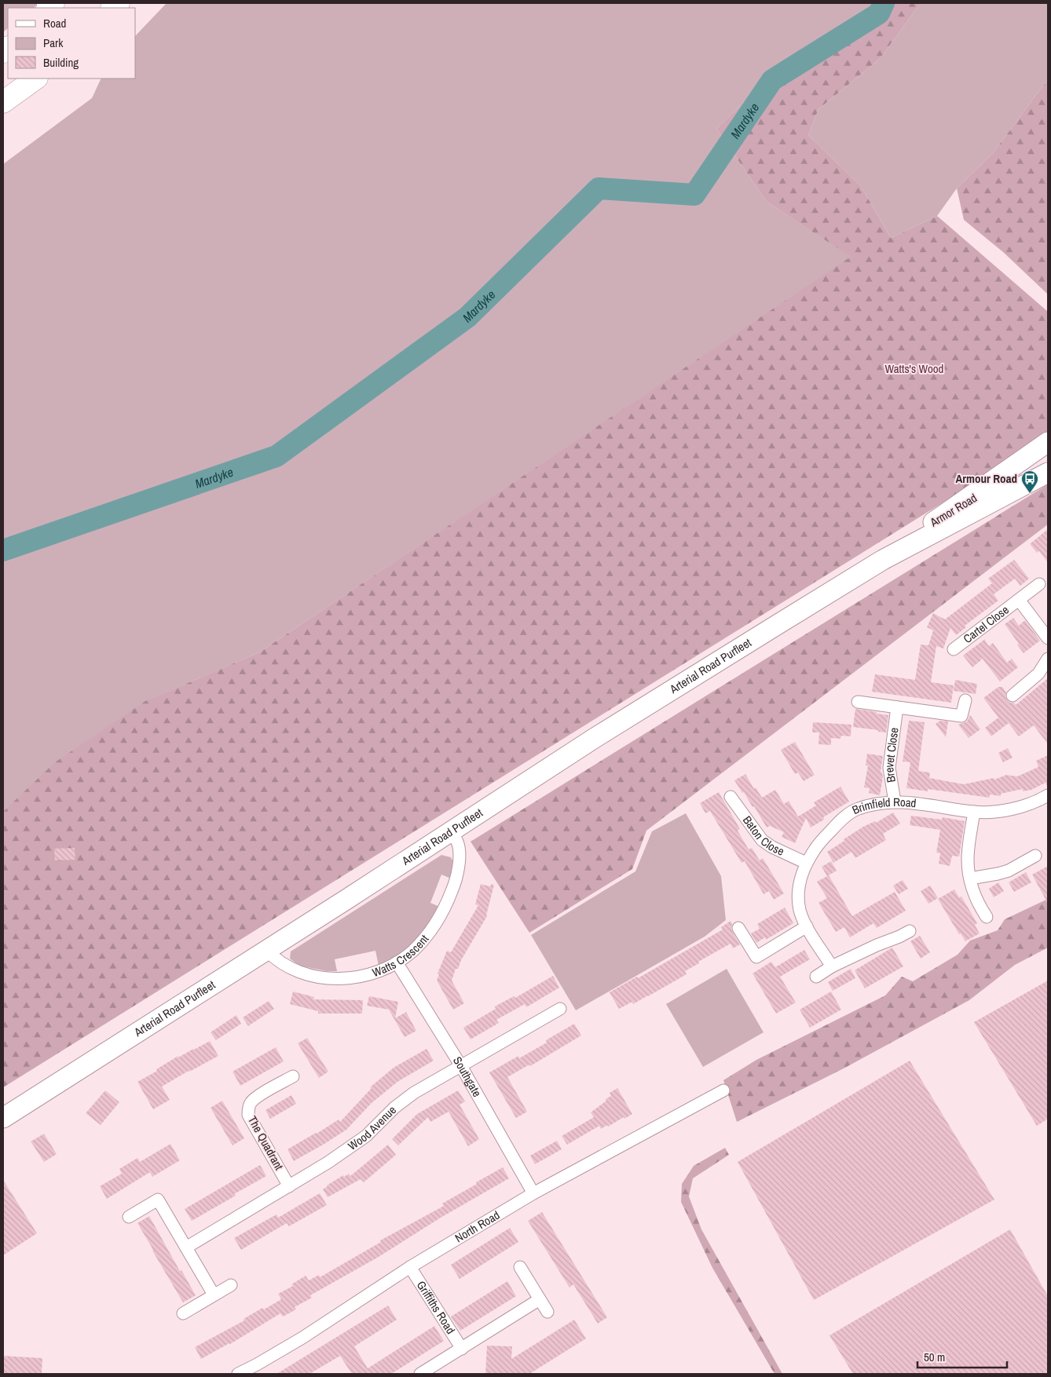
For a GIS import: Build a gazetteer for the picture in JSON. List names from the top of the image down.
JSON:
{
  "streets": {
    "main road": ["Arterial Road Purfleet"],
    "street": [
      "Armor Road",
      "Cartel Close",
      "Brevet Close",
      "Brimfield Road",
      "Baton Close",
      "Watts Crescent",
      "Southgate",
      "Wood Avenue",
      "The Quadrant",
      "North Road",
      "Griffiths Road"
    ]
  },
  "crossings": [
    ["Armor Road", "Arterial Road Purfleet"],
    ["Arterial Road Purfleet", "Watts Crescent"],
    ["Brevet Close", "Brimfield Road"],
    ["Brimfield Road", "Baton Close"],
    ["Watts Crescent", "Southgate"],
    ["Southgate", "Wood Avenue"],
    ["Southgate", "North Road"],
    ["Wood Avenue", "The Quadrant"],
    ["North Road", "Griffiths Road"]
  ],
  "water": ["Mardyke"],
  "parks": ["Watts's Wood"],
  "places": {
    "bus stop": ["Armour Road"]
  },
  "legend": ["Road", "Park", "Building"],
  "scale_bar": "50 m"
}
